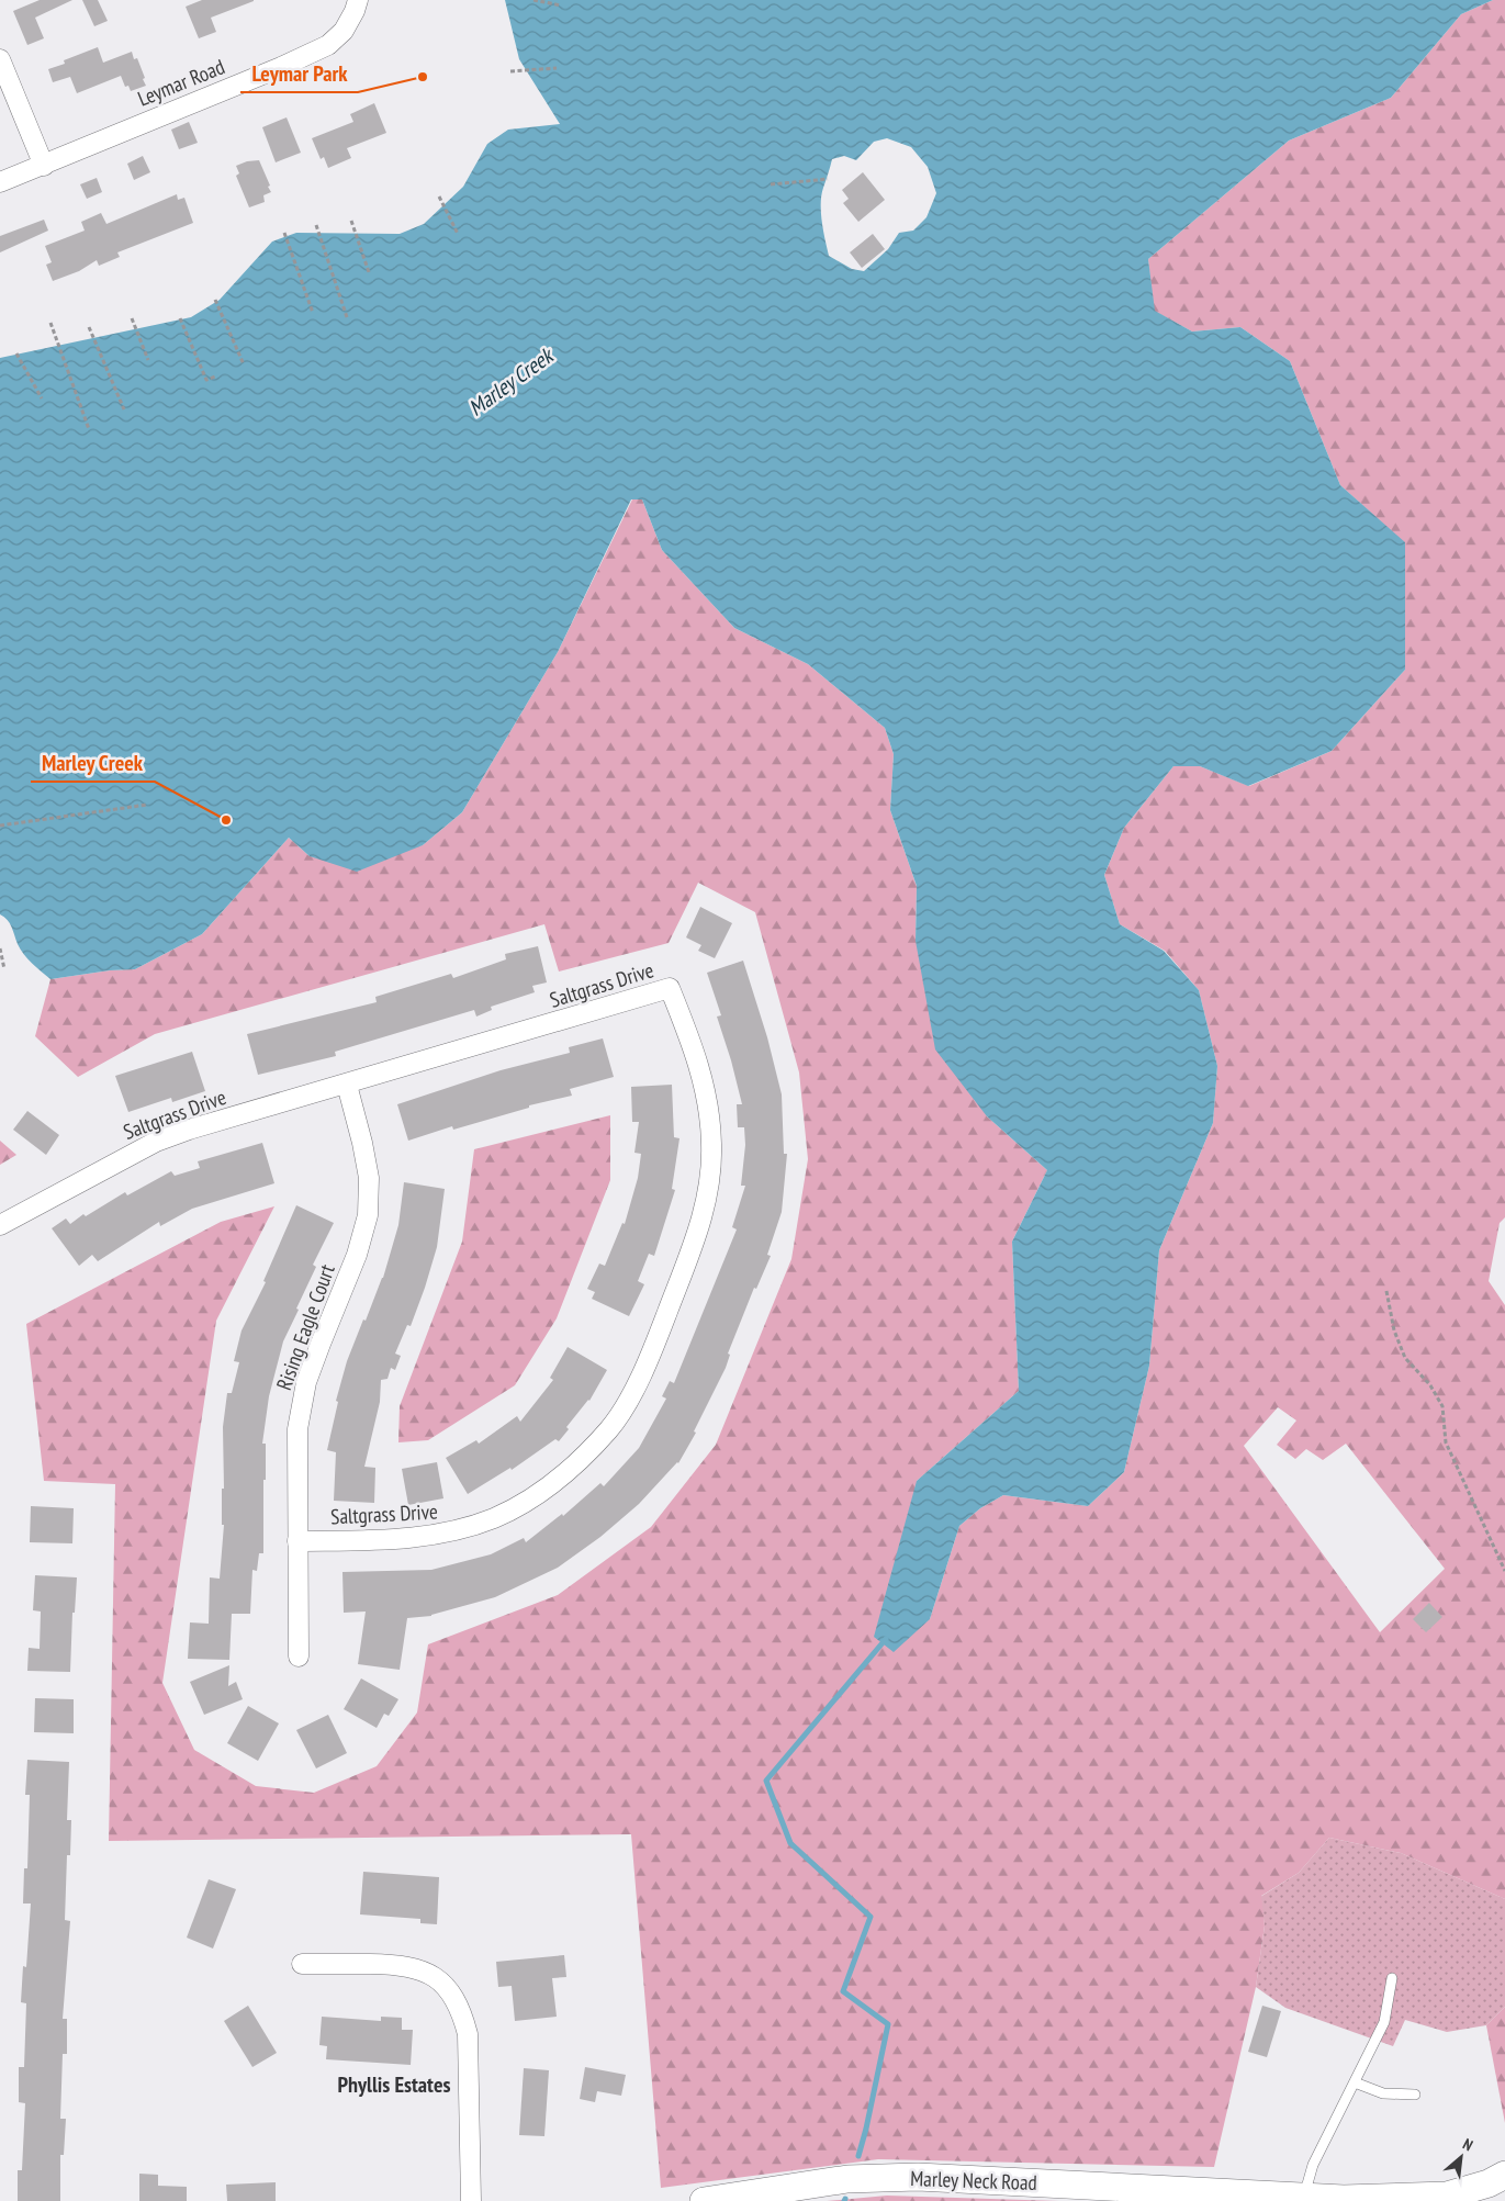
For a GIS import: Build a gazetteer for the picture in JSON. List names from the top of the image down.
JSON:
{
  "streets": {
    "street": [
      "Leymar Road",
      "Saltgrass Drive",
      "Rising Eagle Court",
      "Marley Neck Road"
    ]
  },
  "crossings": [
    ["Saltgrass Drive", "Rising Eagle Court"]
  ],
  "districts": ["Phyllis Estates"],
  "water": ["Marley Creek"],
  "places": ["Leymar Park", "Marley Creek"],
  "north": "top right"
}
